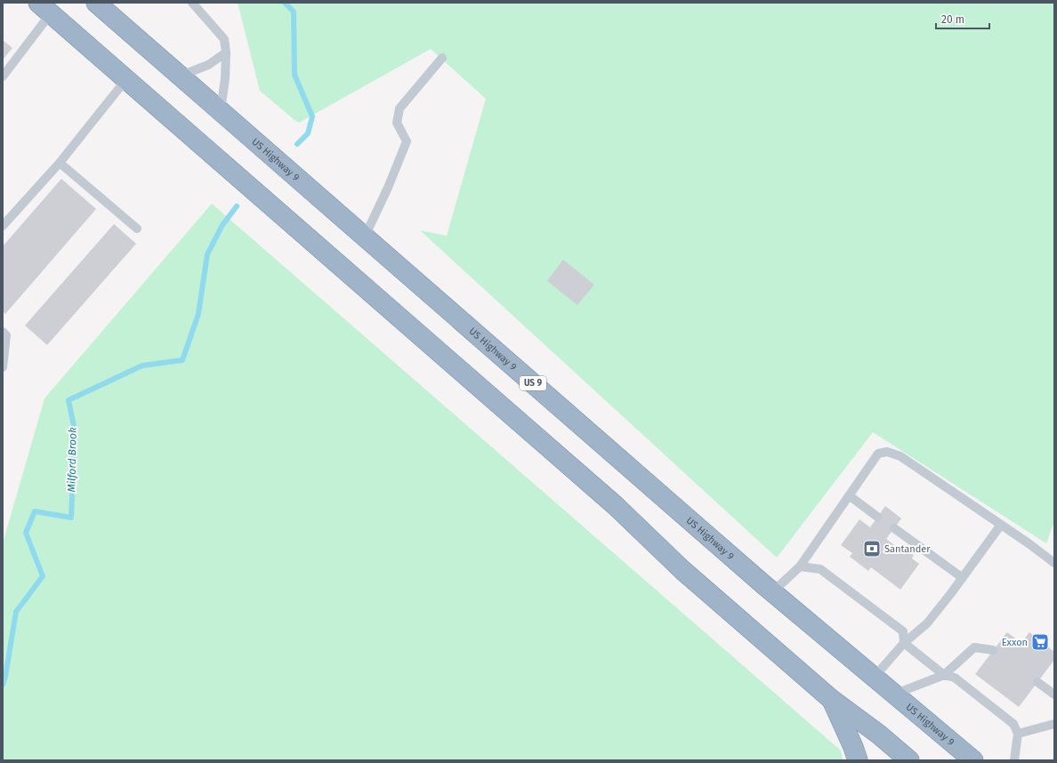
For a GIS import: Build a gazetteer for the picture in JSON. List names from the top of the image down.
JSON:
{
  "streets": {
    "highway": ["US Highway 9", "US 9"]
  },
  "water": ["Milford Brook"],
  "places": {
    "bank": ["Santander"],
    "supermarket": ["Exxon"]
  },
  "scale_bar": "20 m"
}
